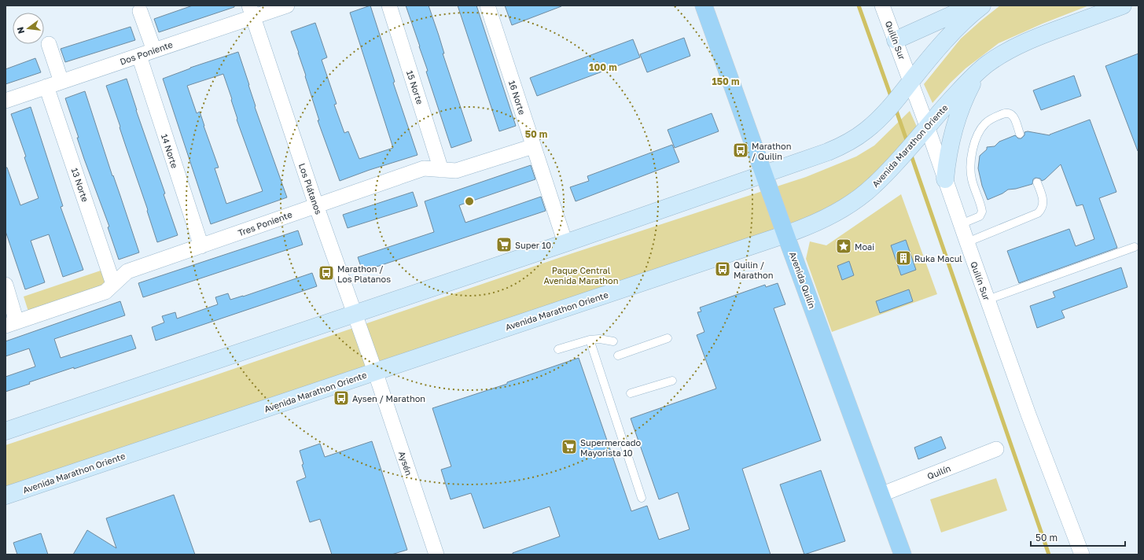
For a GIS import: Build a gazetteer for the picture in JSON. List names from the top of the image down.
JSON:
{
  "streets": {
    "main road": ["Avenida Marathon Oriente", "Avenida Quilín"],
    "street": [
      "Quilín Sur",
      "Dos Poniente",
      "15 Norte",
      "16 Norte",
      "14 Norte",
      "13 Norte",
      "Los Plátanos",
      "Tres Poniente",
      "Aysén",
      "Quilín"
    ]
  },
  "crossings": [
    ["Quilín Sur", "Avenida Marathon Oriente"],
    ["Dos Poniente", "14 Norte"],
    ["Dos Poniente", "13 Norte"],
    ["Dos Poniente", "Los Plátanos"],
    ["15 Norte", "Tres Poniente"],
    ["16 Norte", "Tres Poniente"],
    ["Avenida Marathon Oriente", "Los Plátanos"],
    ["Avenida Marathon Oriente", "Avenida Quilín"],
    ["Avenida Marathon Oriente", "Aysén"],
    ["14 Norte", "Tres Poniente"],
    ["13 Norte", "Tres Poniente"],
    ["Los Plátanos", "Tres Poniente"],
    ["Los Plátanos", "Aysén"],
    ["Avenida Quilín", "Quilín"]
  ],
  "parks": ["Paque Central Avenida Marathon"],
  "places": {
    "bus stop": [
      "Marathon / Quilin",
      "Quilin / Marathon",
      "Marathon / Los Platanos",
      "Aysen / Marathon"
    ],
    "supermarket": ["Super 10", "Supermercado Mayorista 10"],
    "place": ["Moai"],
    "building": ["Ruka Macul"]
  },
  "scale_bar": "50 m",
  "north": "left",
  "rings": ["100 m", "150 m", "50 m"]
}
